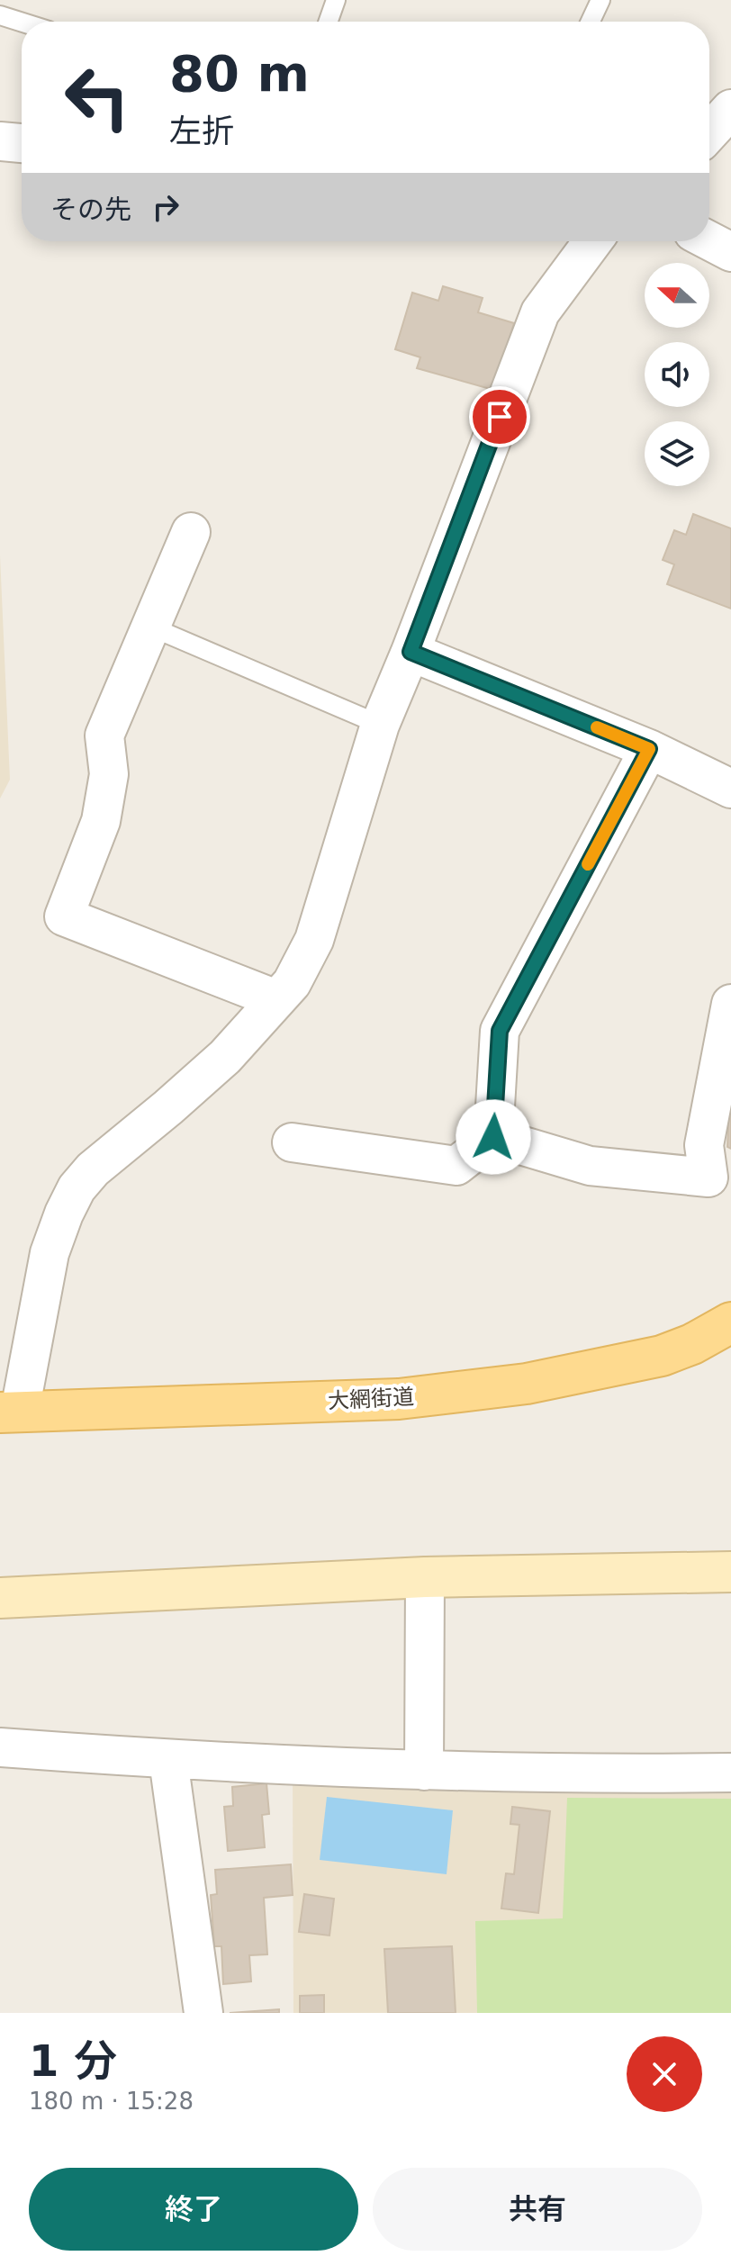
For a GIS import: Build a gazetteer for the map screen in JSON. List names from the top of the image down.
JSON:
{
  "streets": {
    "main road": ["大網街道"]
  },
  "north": "left",
  "page": {
    "turn": ["80 m", "左折"],
    "then": "その先",
    "heading": ["1 分", "180 m · 15:28"],
    "buttons": ["終了", "共有"]
  }
}
